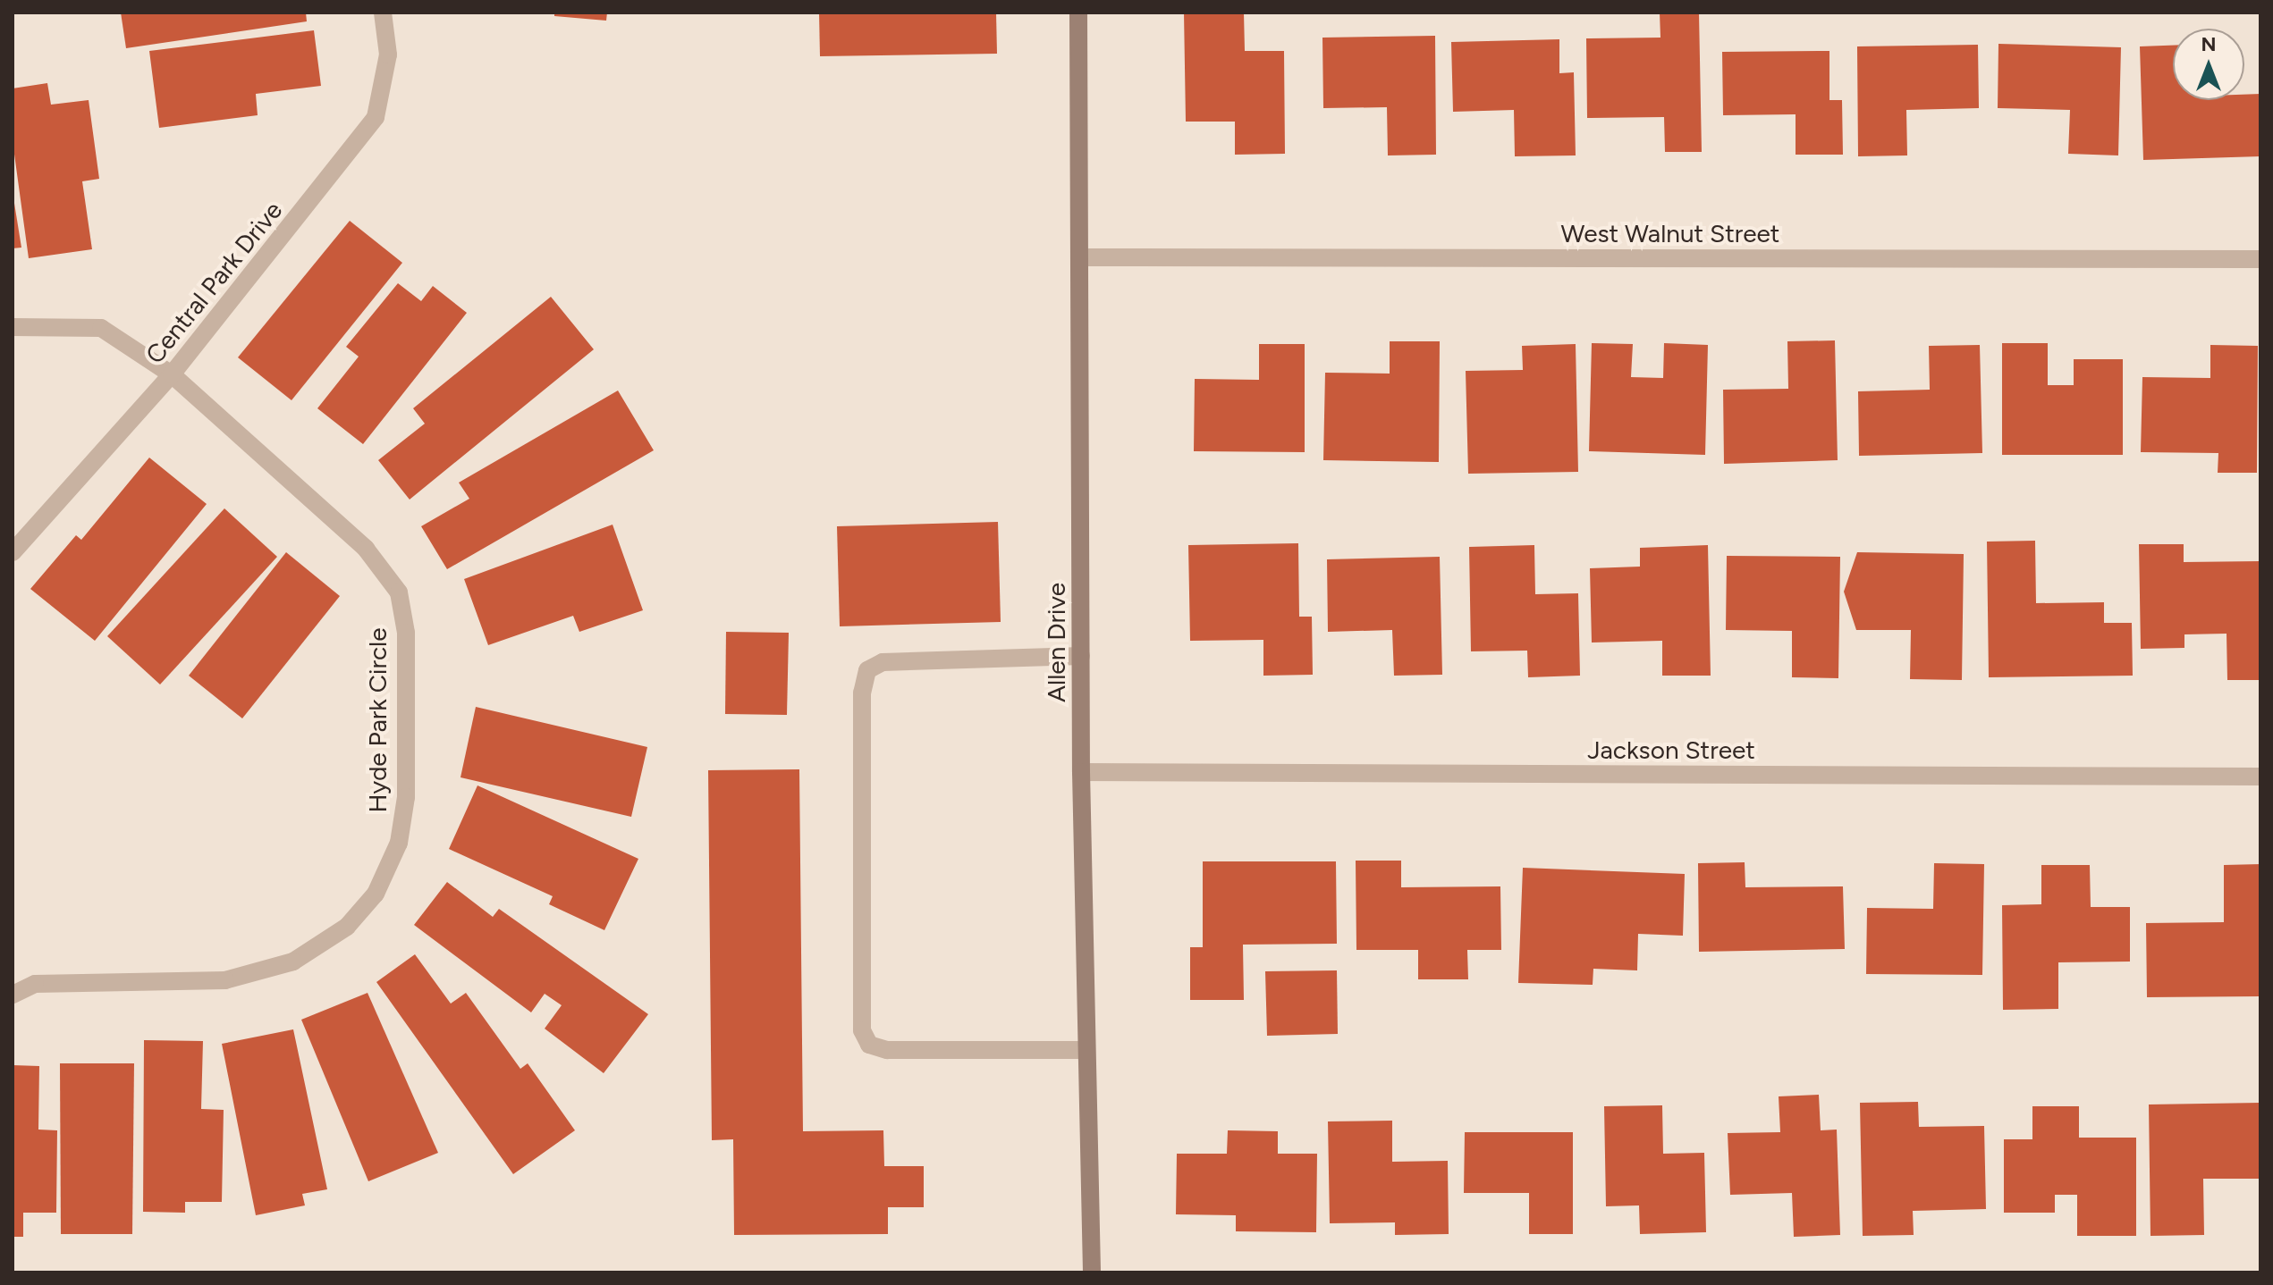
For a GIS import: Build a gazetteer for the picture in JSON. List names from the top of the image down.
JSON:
{
  "streets": {
    "street": [
      "West Walnut Street",
      "Central Park Drive",
      "Allen Drive",
      "Hyde Park Circle",
      "Jackson Street"
    ]
  },
  "crossings": [
    ["West Walnut Street", "Allen Drive"],
    ["Central Park Drive", "Hyde Park Circle"],
    ["Allen Drive", "Jackson Street"]
  ],
  "north": "top"
}
